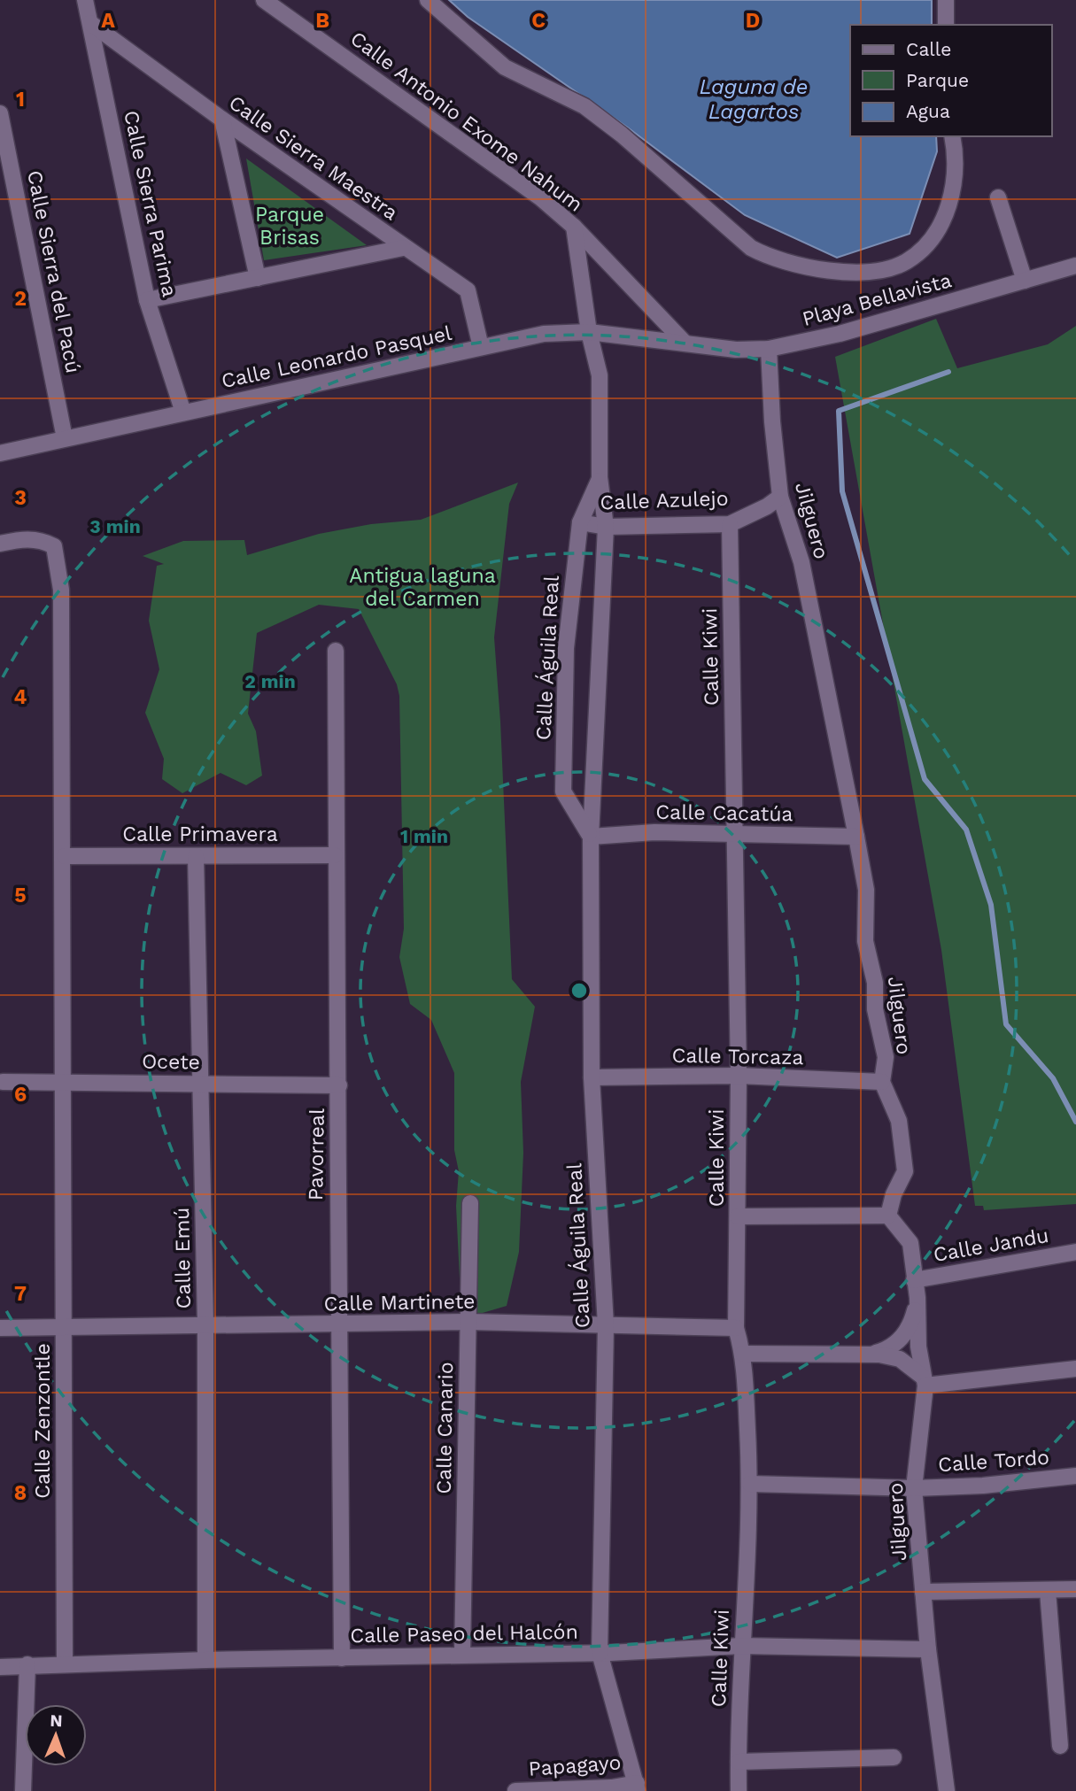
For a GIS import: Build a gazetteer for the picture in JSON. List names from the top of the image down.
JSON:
{
  "streets": {
    "street": [
      "Calle Antonio Exome Nahum",
      "Calle Sierra Maestra",
      "Calle Sierra Parima",
      "Calle Sierra del Pacú",
      "Playa Bellavista",
      "Calle Leonardo Pasquel",
      "Calle Azulejo",
      "Jilguero",
      "Calle Kiwi",
      "Calle Águila Real",
      "Calle Cacatúa",
      "Calle Primavera",
      "Calle Torcaza",
      "Ocete",
      "Pavorreal",
      "Calle Jandu",
      "Calle Emú",
      "Calle Martinete",
      "Calle Zenzontle",
      "Calle Canario",
      "Calle Tordo",
      "Calle Paseo del Halcón",
      "Papagayo"
    ]
  },
  "crossings": [
    ["Calle Antonio Exome Nahum", "Playa Bellavista"],
    ["Calle Antonio Exome Nahum", "Calle Leonardo Pasquel"],
    ["Calle Antonio Exome Nahum", "Calle Águila Real"],
    ["Calle Sierra Maestra", "Calle Sierra Parima"],
    ["Calle Sierra Maestra", "Calle Leonardo Pasquel"],
    ["Calle Sierra Parima", "Calle Leonardo Pasquel"],
    ["Calle Sierra del Pacú", "Calle Leonardo Pasquel"],
    ["Playa Bellavista", "Calle Leonardo Pasquel"],
    ["Playa Bellavista", "Jilguero"],
    ["Calle Leonardo Pasquel", "Calle Águila Real"],
    ["Calle Azulejo", "Jilguero"],
    ["Calle Azulejo", "Calle Kiwi"],
    ["Calle Azulejo", "Calle Águila Real"],
    ["Jilguero", "Calle Cacatúa"],
    ["Jilguero", "Calle Torcaza"],
    ["Jilguero", "Calle Jandu"],
    ["Jilguero", "Calle Tordo"],
    ["Jilguero", "Calle Paseo del Halcón"],
    ["Calle Kiwi", "Calle Cacatúa"],
    ["Calle Kiwi", "Calle Torcaza"],
    ["Calle Kiwi", "Calle Martinete"],
    ["Calle Kiwi", "Calle Tordo"],
    ["Calle Kiwi", "Calle Paseo del Halcón"],
    ["Calle Águila Real", "Calle Cacatúa"],
    ["Calle Águila Real", "Calle Torcaza"],
    ["Calle Águila Real", "Calle Martinete"],
    ["Calle Águila Real", "Calle Paseo del Halcón"],
    ["Calle Águila Real", "Papagayo"],
    ["Calle Primavera", "Pavorreal"],
    ["Calle Primavera", "Calle Emú"],
    ["Calle Primavera", "Calle Zenzontle"],
    ["Ocete", "Pavorreal"],
    ["Ocete", "Calle Emú"],
    ["Ocete", "Calle Zenzontle"],
    ["Pavorreal", "Calle Martinete"],
    ["Pavorreal", "Calle Paseo del Halcón"],
    ["Calle Emú", "Calle Martinete"],
    ["Calle Emú", "Calle Paseo del Halcón"],
    ["Calle Martinete", "Calle Zenzontle"],
    ["Calle Martinete", "Calle Canario"],
    ["Calle Zenzontle", "Calle Paseo del Halcón"],
    ["Calle Canario", "Calle Paseo del Halcón"]
  ],
  "water": ["Laguna de Lagartos"],
  "parks": ["Parque Brisas", "Antigua laguna del Carmen"],
  "legend": ["Calle", "Parque", "Agua"],
  "north": "top",
  "grid": {
    "columns": [
      "A",
      "B",
      "C",
      "D"
    ],
    "rows": [
      "1",
      "2",
      "3",
      "4",
      "5",
      "6",
      "7",
      "8"
    ]
  },
  "rings": ["3 min", "2 min", "1 min"]
}
